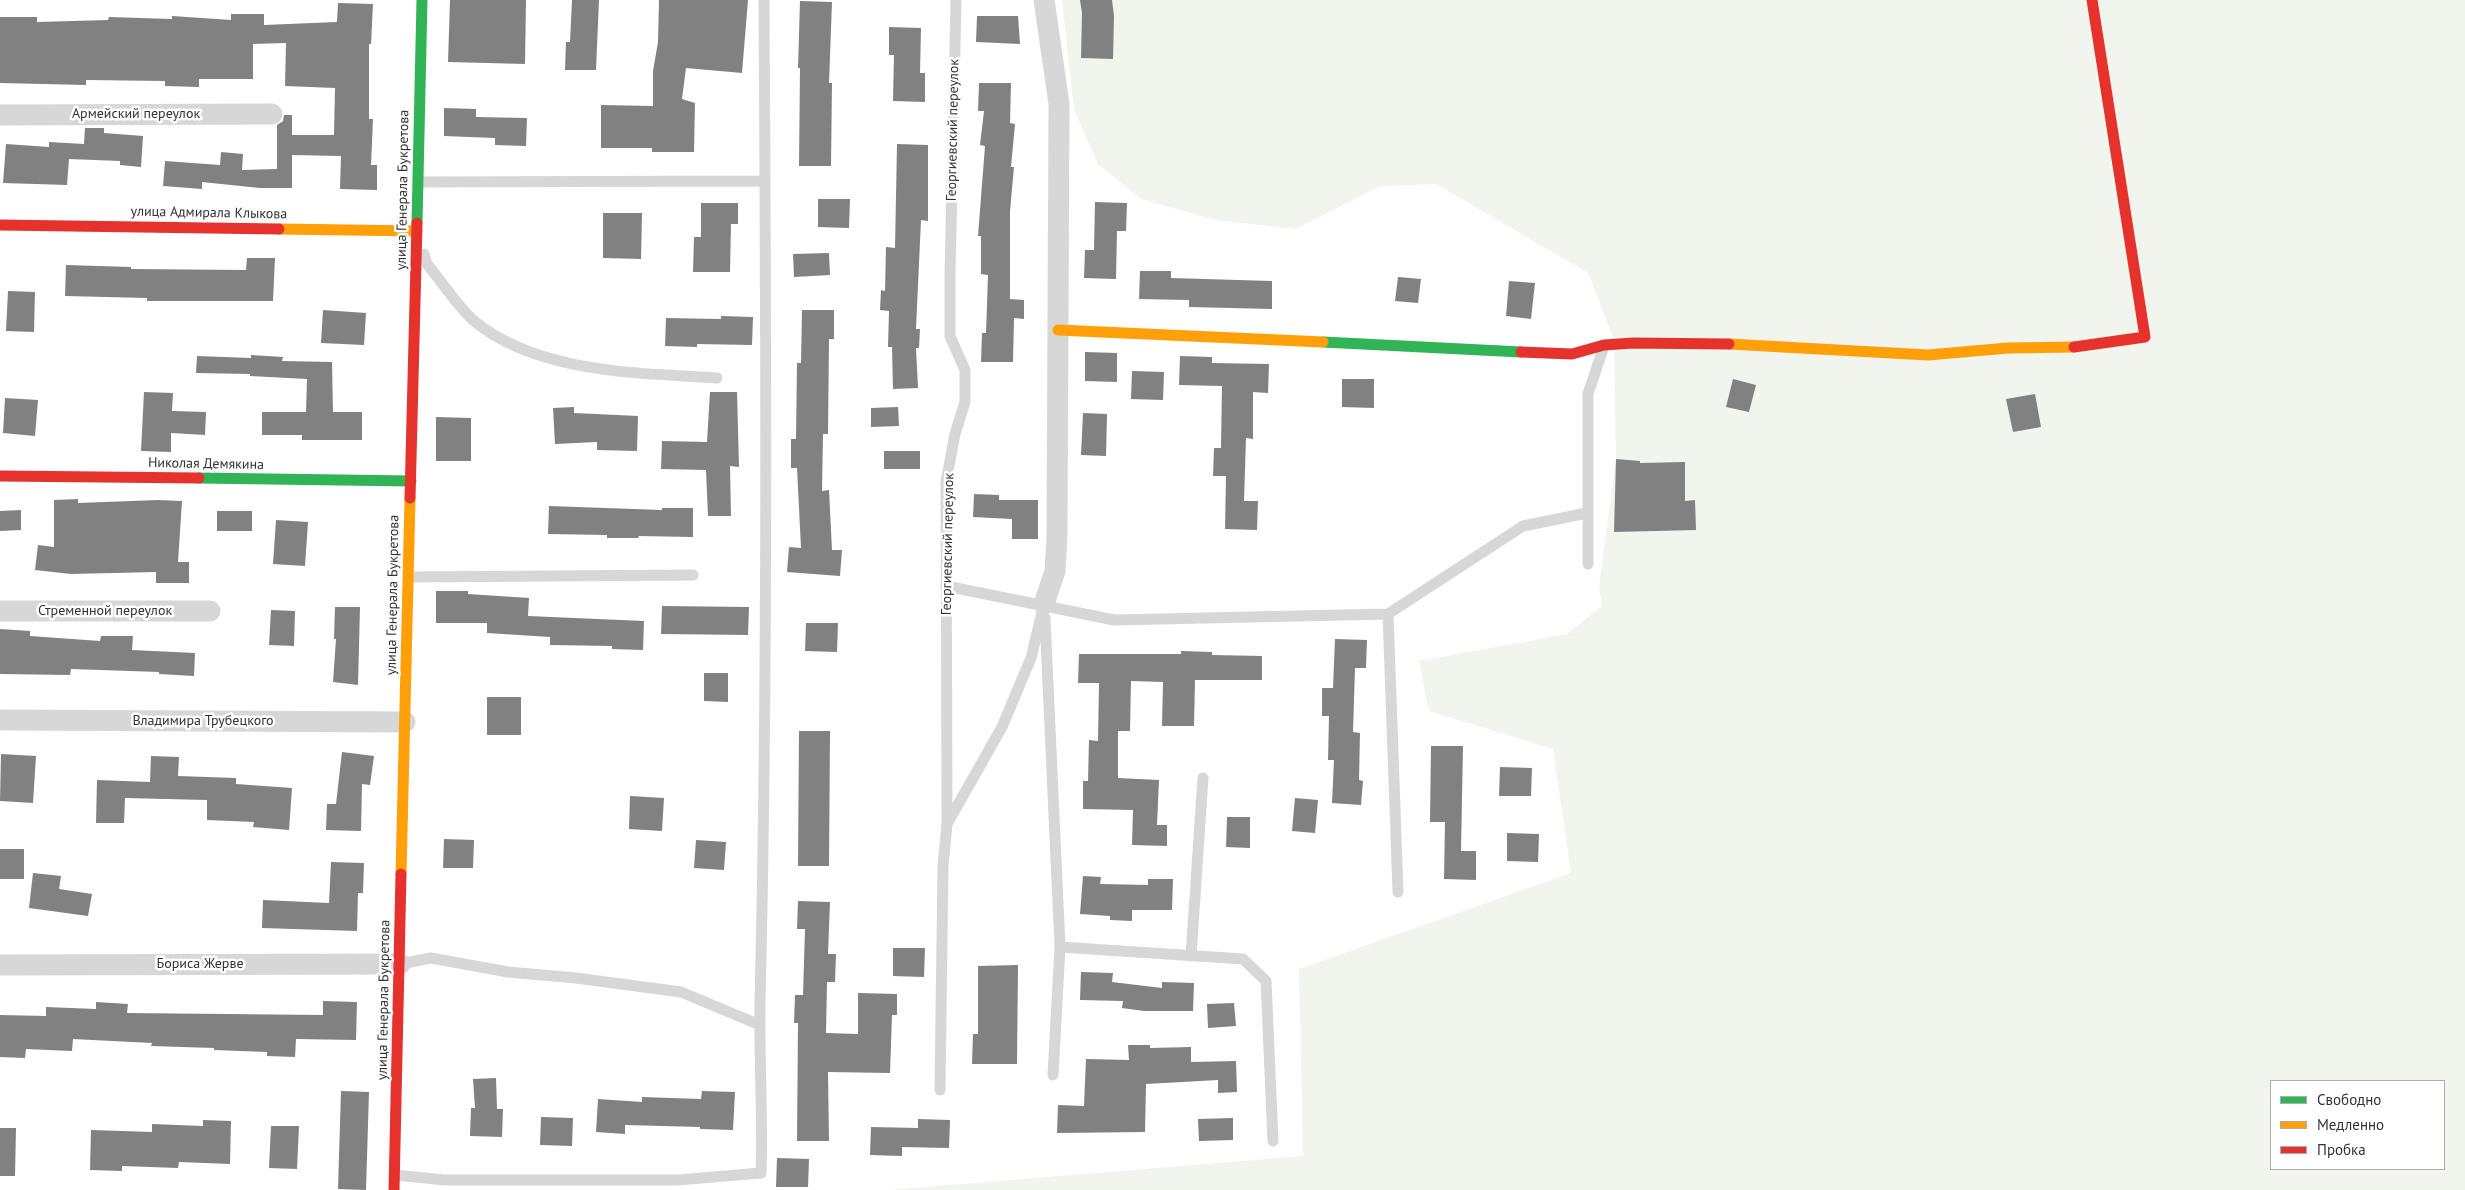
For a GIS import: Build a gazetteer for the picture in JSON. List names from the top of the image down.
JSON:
{
  "streets": {
    "street": [
      "Армейский переулок",
      "улица Генерала Букретова",
      "улица Адмирала Клыкова",
      "Николая Демякина",
      "Стременной переулок",
      "Владимира Трубецкого",
      "Бориса Жерве"
    ],
    "lane": ["Георгиевский переулок"]
  },
  "crossings": [
    ["улица Генерала Букретова", "улица Адмирала Клыкова"],
    ["улица Генерала Букретова", "Николая Демякина"],
    ["улица Генерала Букретова", "Владимира Трубецкого"],
    ["улица Генерала Букретова", "Бориса Жерве"]
  ],
  "legend": ["Свободно", "Медленно", "Пробка"]
}
